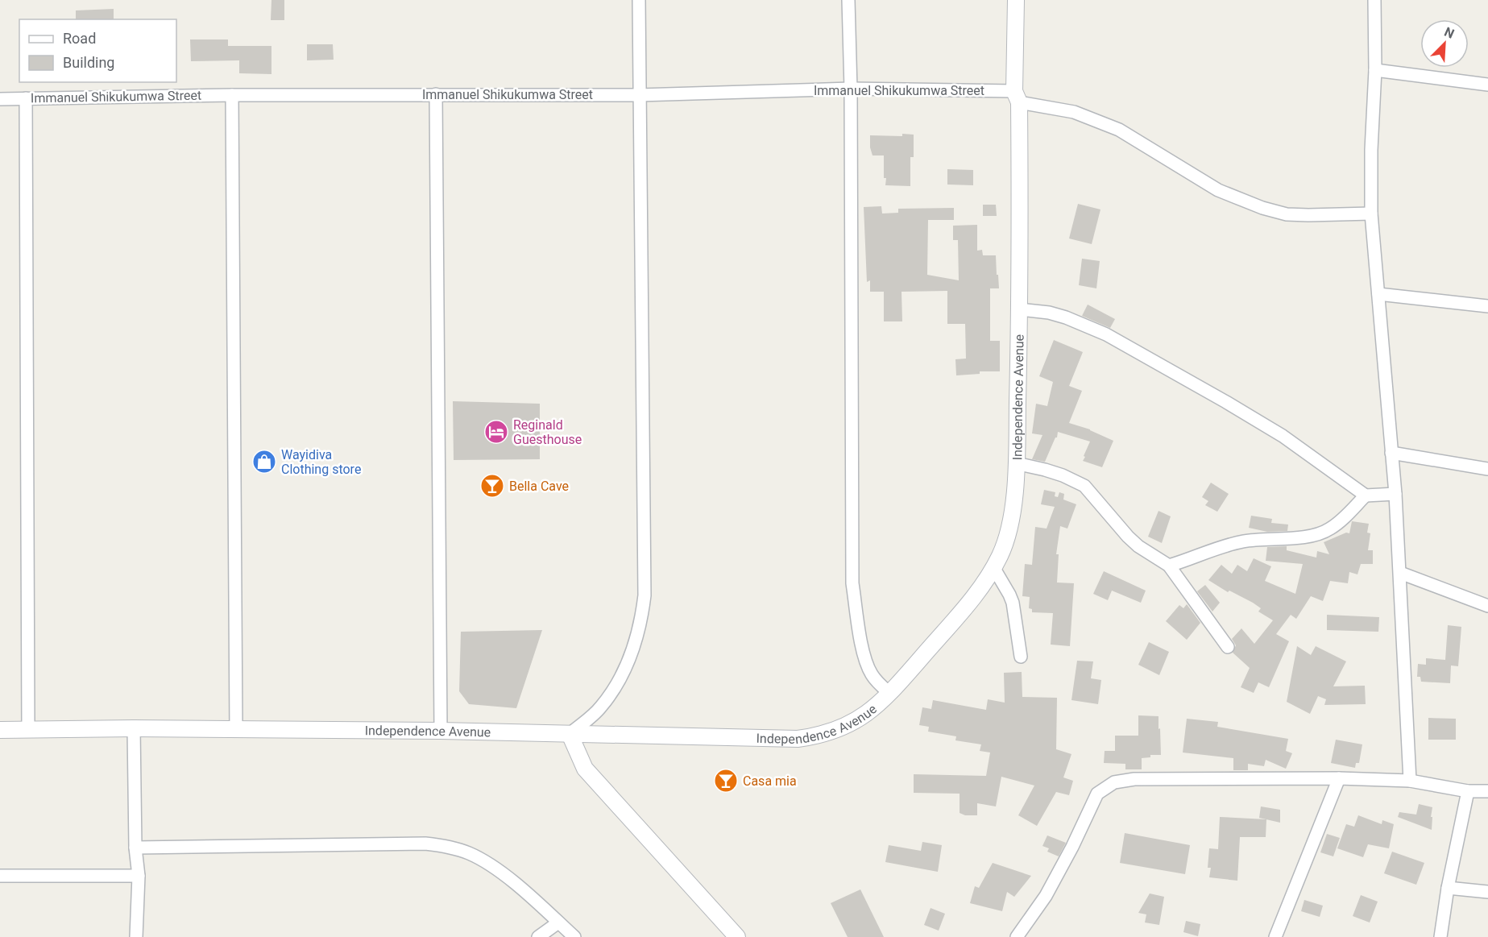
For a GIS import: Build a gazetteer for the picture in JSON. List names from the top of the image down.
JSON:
{
  "streets": {
    "street": ["Immanuel Shikukumwa Street", "Independence Avenue"]
  },
  "crossings": [
    ["Immanuel Shikukumwa Street", "Independence Avenue"]
  ],
  "places": {
    "hotel": ["Reginald Guesthouse"],
    "shop": ["Wayidiva Clothing store"],
    "bar": ["Bella Cave", "Casa mia"]
  },
  "legend": ["Road", "Building"],
  "north": "top right"
}
